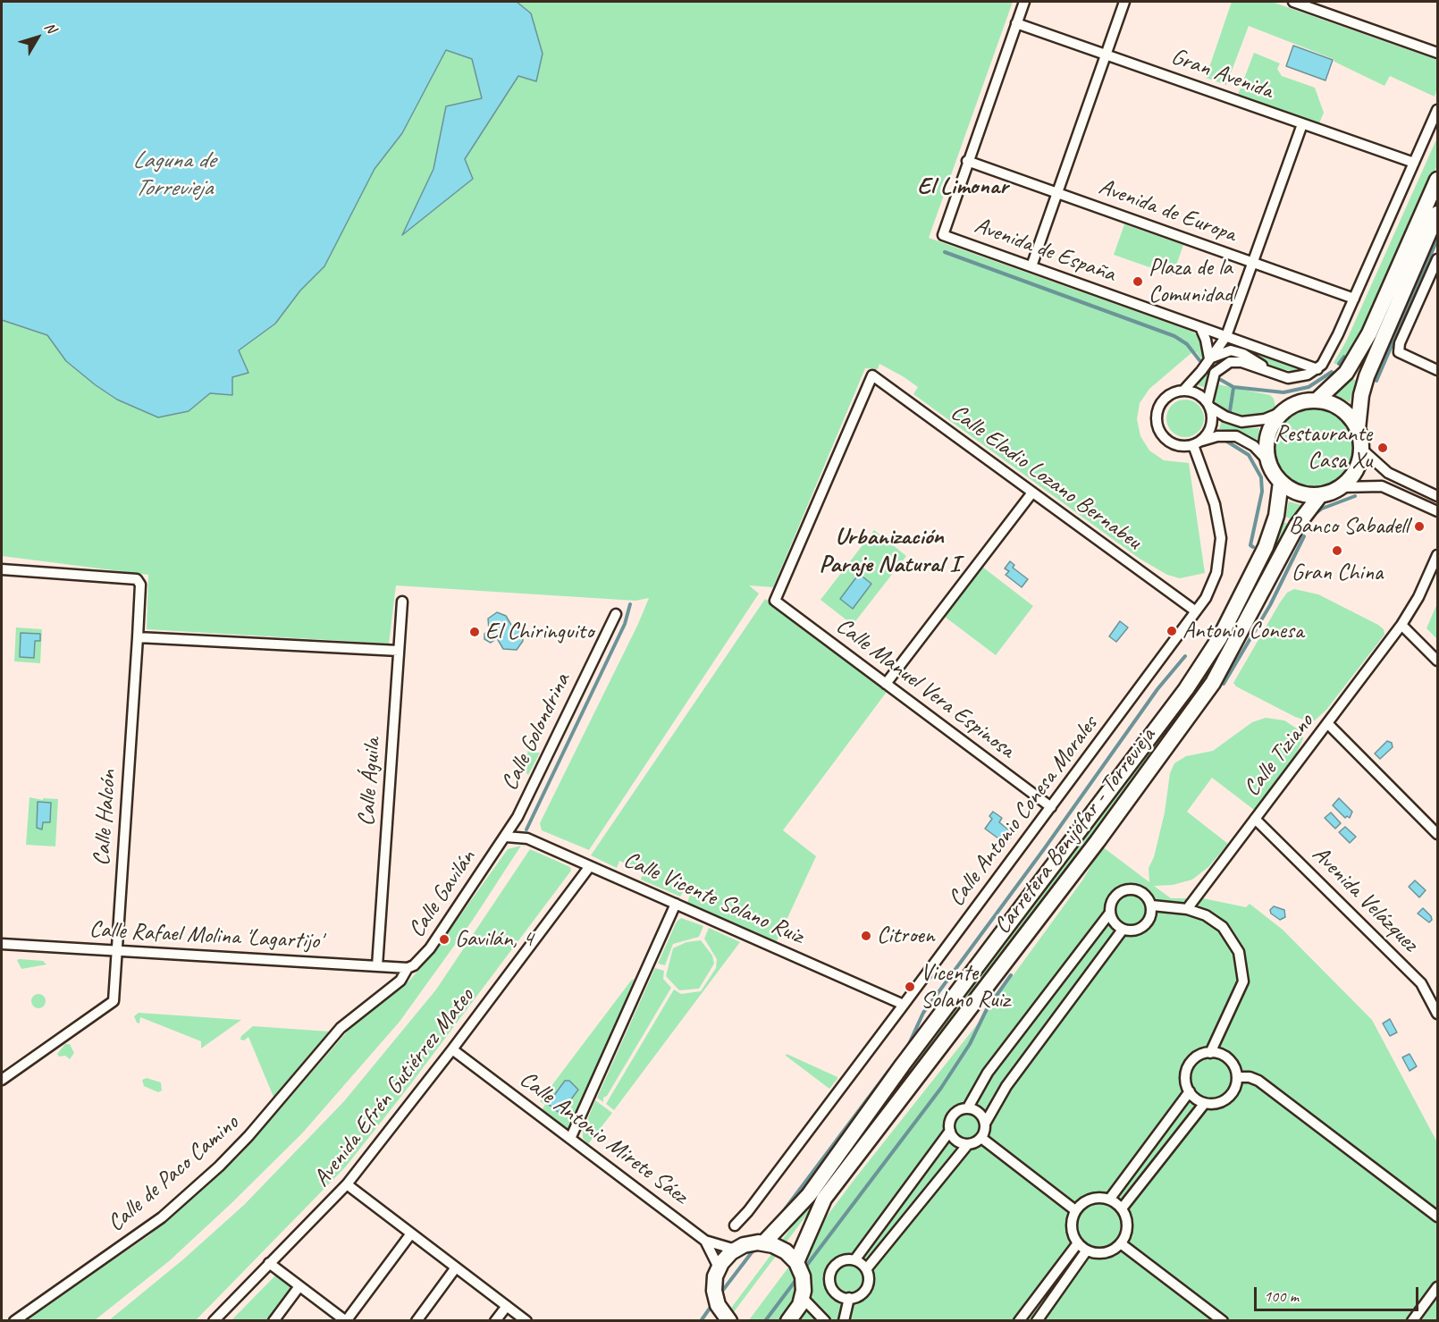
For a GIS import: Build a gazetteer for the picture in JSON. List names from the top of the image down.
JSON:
{
  "streets": {
    "main road": ["Carretera Benijófar - Torrevieja"],
    "street": [
      "Gran Avenida",
      "Avenida de Europa",
      "Avenida de España",
      "Calle Eladio Lozano Bernabeu",
      "Calle Manuel Vera Espinosa",
      "Calle Golondrina",
      "Calle Tiziano",
      "Calle Águila",
      "Calle Antonio Conesa Morales",
      "Calle Halcón",
      "Calle Gavilán",
      "Calle Vicente Solano Ruiz",
      "Avenida Velázquez",
      "Calle Rafael Molina 'Lagartijo'",
      "Avenida Efrén Gutiérrez Mateo",
      "Calle Antonio Mirete Sáez",
      "Calle de Paco Camino"
    ]
  },
  "crossings": [
    ["Avenida de Europa", "Avenida de España"],
    ["Calle Eladio Lozano Bernabeu", "Calle Manuel Vera Espinosa"],
    ["Calle Eladio Lozano Bernabeu", "Calle Antonio Conesa Morales"],
    ["Calle Manuel Vera Espinosa", "Calle Antonio Conesa Morales"],
    ["Calle Golondrina", "Calle Gavilán"],
    ["Calle Golondrina", "Calle Vicente Solano Ruiz"],
    ["Calle Tiziano", "Avenida Velázquez"],
    ["Calle Águila", "Calle Rafael Molina 'Lagartijo'"],
    ["Calle Antonio Conesa Morales", "Calle Vicente Solano Ruiz"],
    ["Calle Halcón", "Calle Rafael Molina 'Lagartijo'"],
    ["Calle Gavilán", "Calle Vicente Solano Ruiz"],
    ["Calle Gavilán", "Calle Rafael Molina 'Lagartijo'"],
    ["Calle Gavilán", "Calle de Paco Camino"],
    ["Calle Vicente Solano Ruiz", "Avenida Efrén Gutiérrez Mateo"],
    ["Calle Rafael Molina 'Lagartijo'", "Calle de Paco Camino"],
    ["Avenida Efrén Gutiérrez Mateo", "Calle Antonio Mirete Sáez"]
  ],
  "districts": ["El Limonar", "Urbanización Paraje Natural I"],
  "water": ["Laguna de Torrevieja"],
  "places": [
    "Plaza de la Comunidad",
    "Restaurante Casa Xu",
    "Banco Sabadell",
    "Gran China",
    "Antonio Conesa",
    "El Chiringuito",
    "Citroen",
    "Gavilán, 4",
    "Vicente Solano Ruiz"
  ],
  "scale_bar": "100 m",
  "north": "top right"
}
